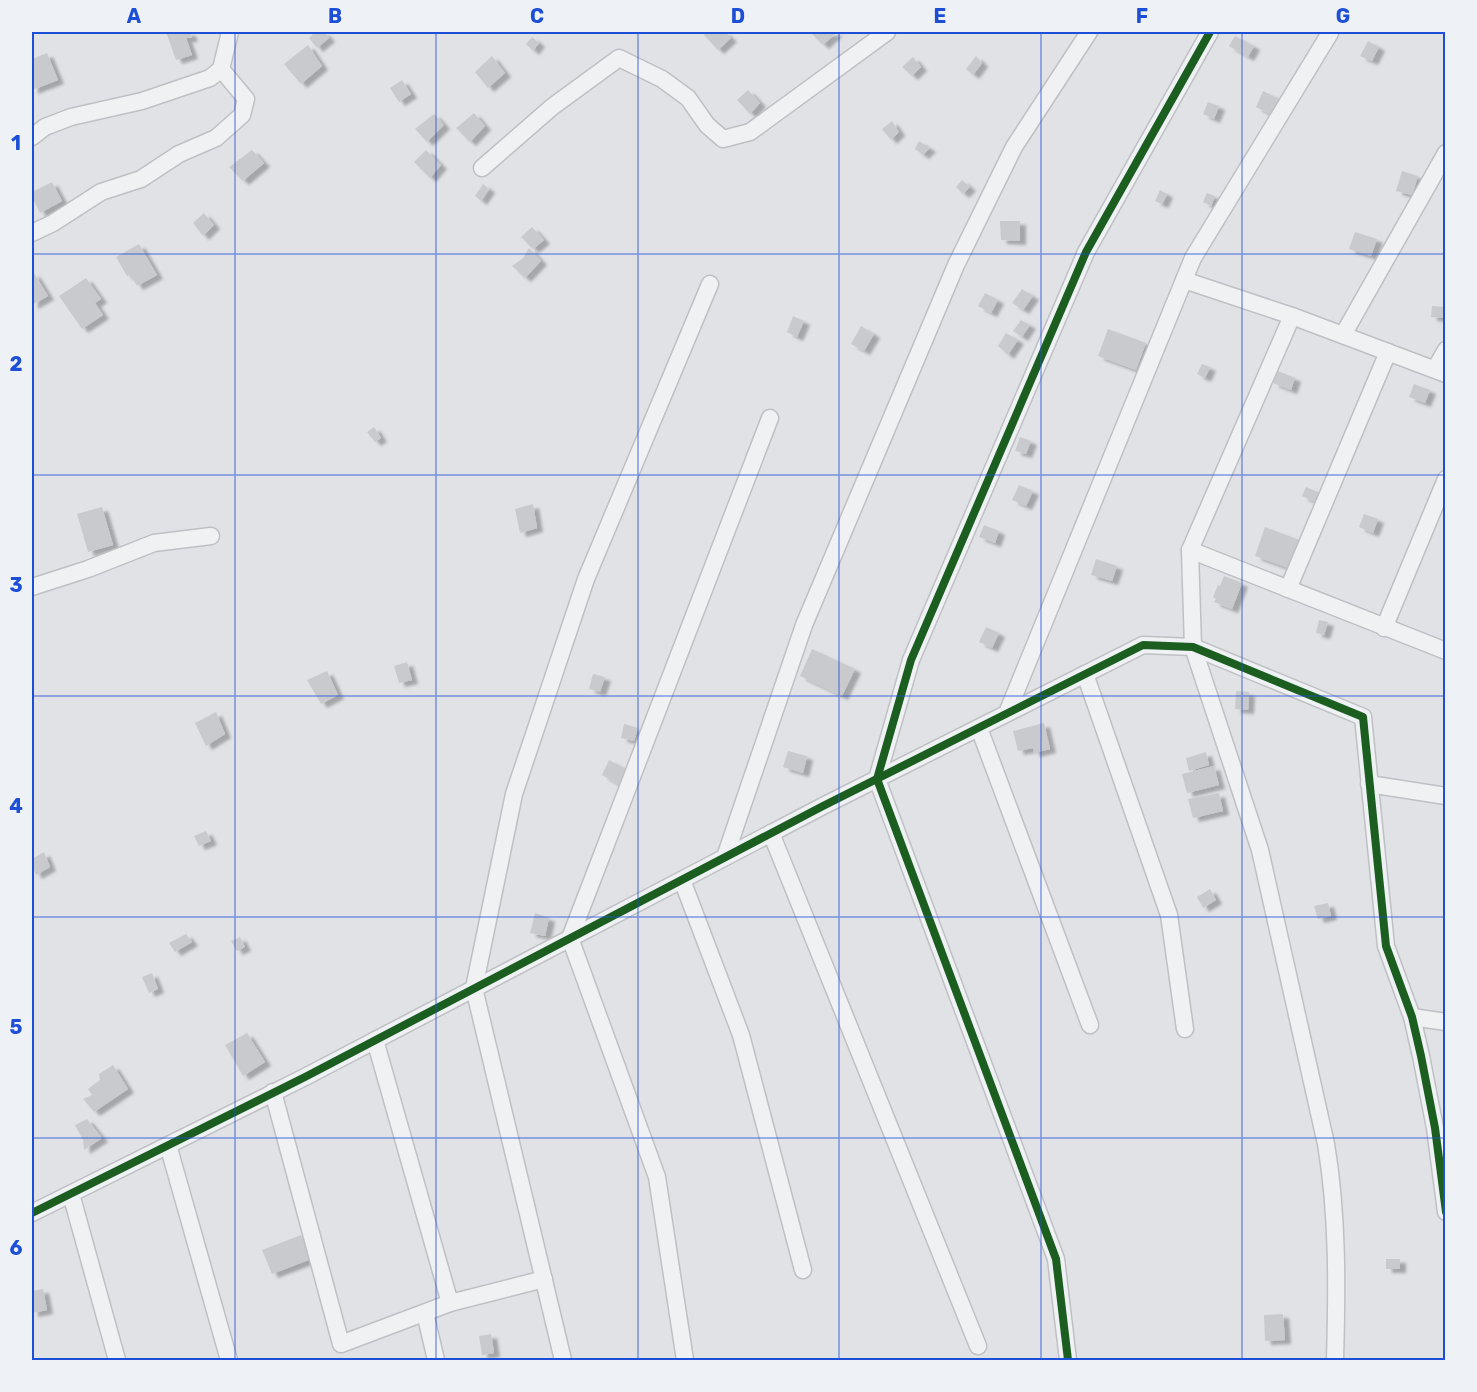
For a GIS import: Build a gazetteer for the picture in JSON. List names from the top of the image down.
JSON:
{
  "grid": {
    "columns": [
      "A",
      "B",
      "C",
      "D",
      "E",
      "F",
      "G"
    ],
    "rows": [
      "1",
      "2",
      "3",
      "4",
      "5",
      "6"
    ]
  }
}
